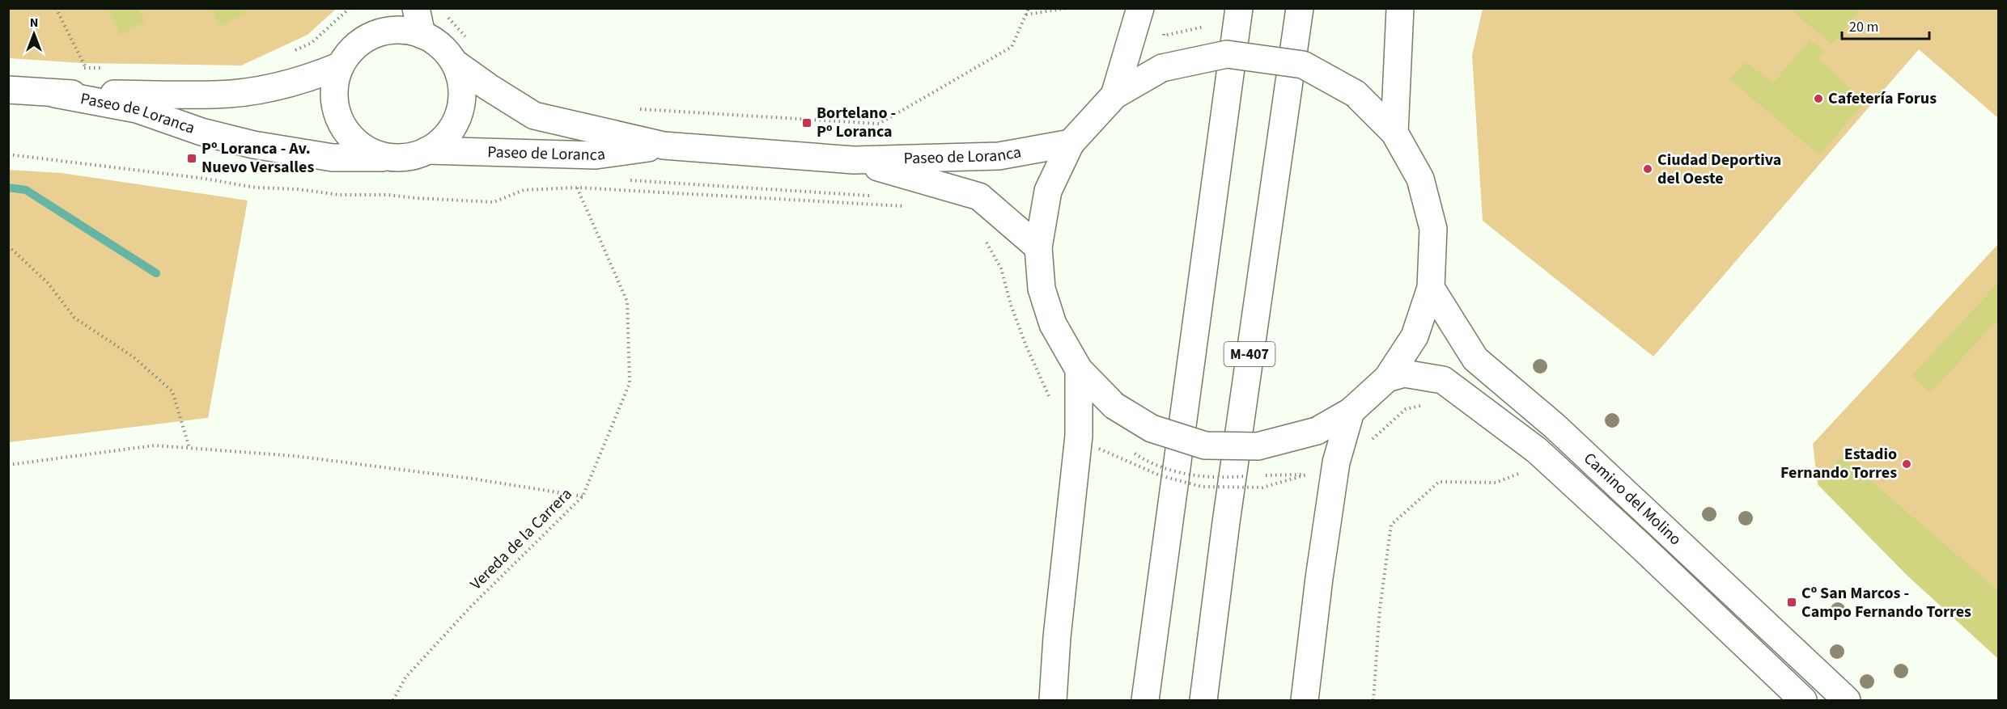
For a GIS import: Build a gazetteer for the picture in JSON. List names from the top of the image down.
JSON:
{
  "streets": {
    "main road": ["Paseo de Loranca", "M-407", "Camino del Molino"],
    "path": ["Vereda de la Carrera"]
  },
  "places": {
    "other": ["Cafetería Forus", "Ciudad Deportiva del Oeste", "Estadio Fernando Torres"],
    "transit": ["Bortelano - Pº Loranca", "Pº Loranca - Av. Nuevo Versalles", "Cº San Marcos - Campo Fernando Torres"]
  },
  "scale_bar": "20 m",
  "north": "top"
}
